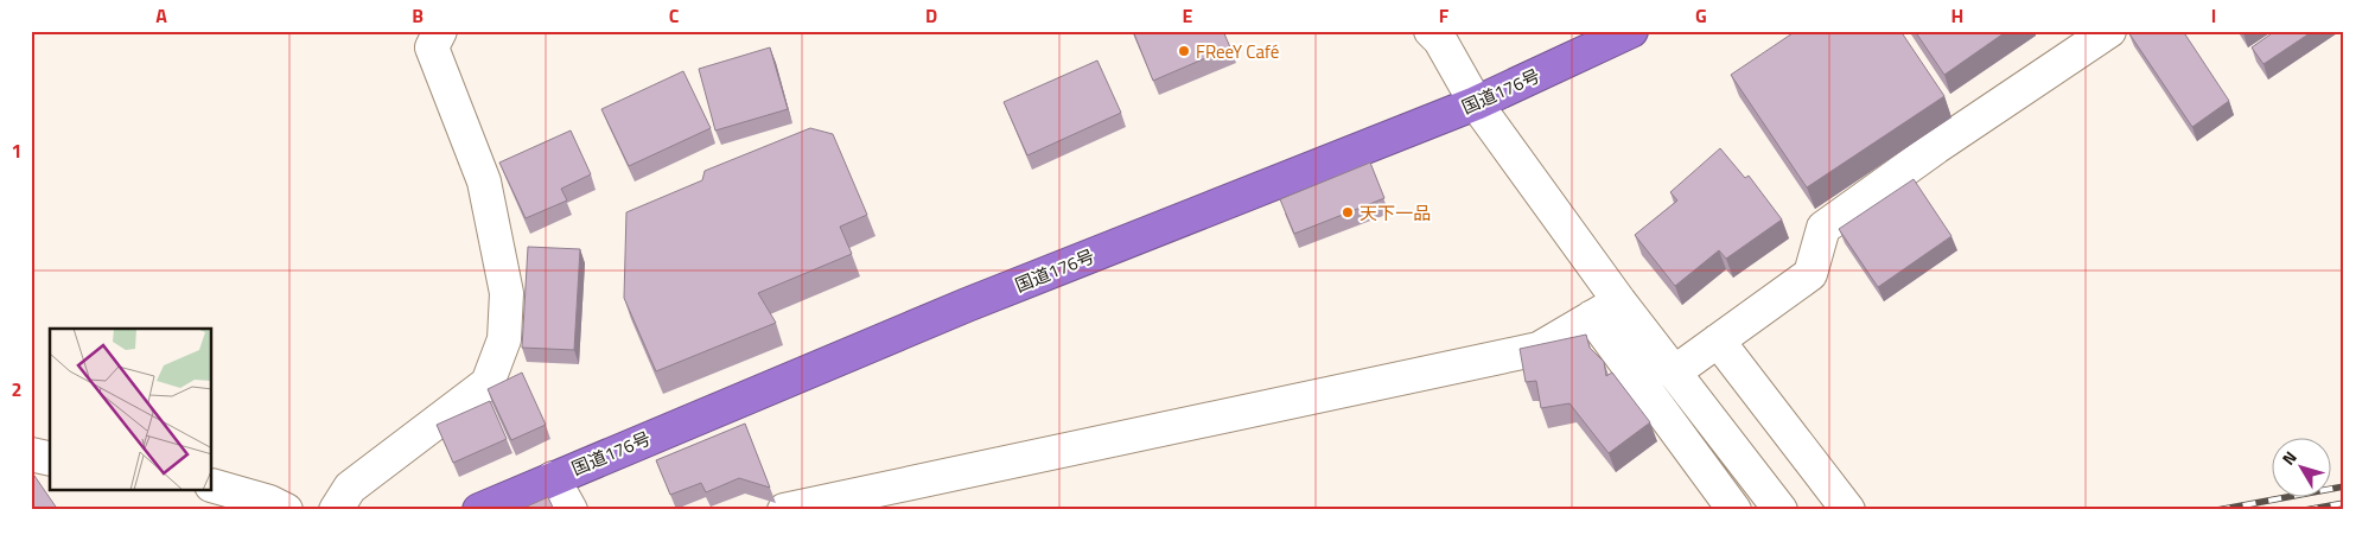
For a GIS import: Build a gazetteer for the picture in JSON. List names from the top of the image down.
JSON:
{
  "streets": {
    "highway": ["国道176号"]
  },
  "places": ["FReeY Café", "天下一品"],
  "north": "top left",
  "grid": {
    "columns": [
      "A",
      "B",
      "C",
      "D",
      "E",
      "F",
      "G",
      "H",
      "I"
    ],
    "rows": ["1", "2"]
  }
}
